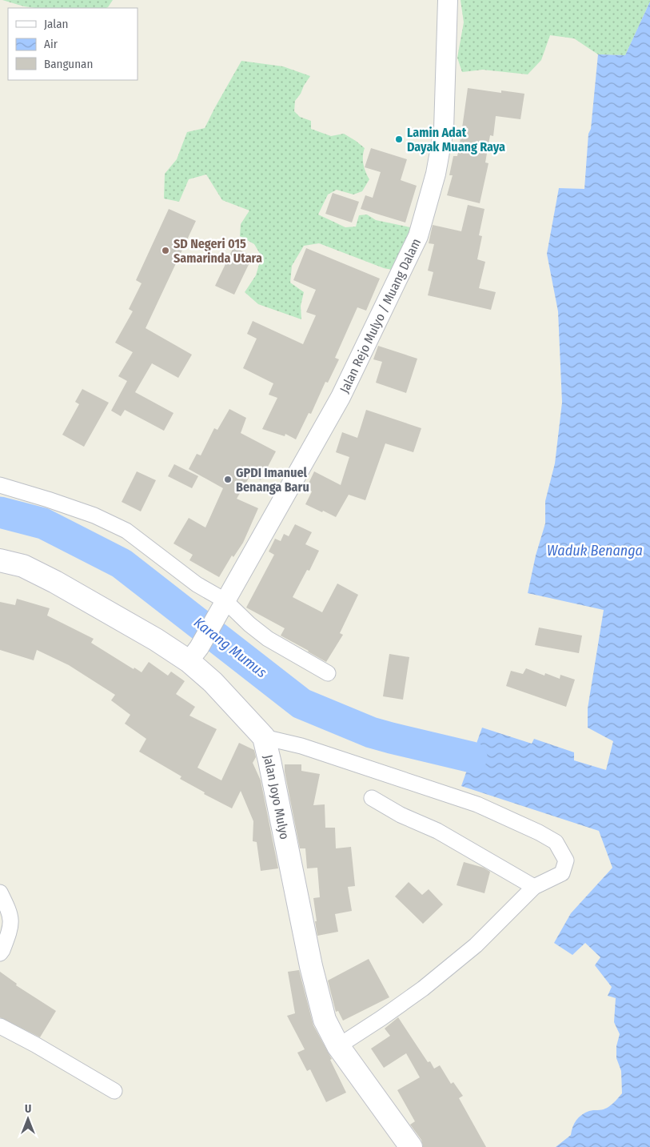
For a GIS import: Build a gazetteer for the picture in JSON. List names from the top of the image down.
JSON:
{
  "streets": {
    "main road": ["Jalan Joyo Mulyo"],
    "street": ["Jalan Rejo Mulyo / Muang Dalam"]
  },
  "crossings": [
    ["Jalan Rejo Mulyo / Muang Dalam", "Jalan Joyo Mulyo"]
  ],
  "water": ["Waduk Benanga", "Karang Mumus"],
  "places": ["Lamin Adat Dayak Muang Raya", "SD Negeri 015 Samarinda Utara", "GPDI Imanuel Benanga Baru"],
  "legend": ["Jalan", "Air", "Bangunan"],
  "north": "top"
}
